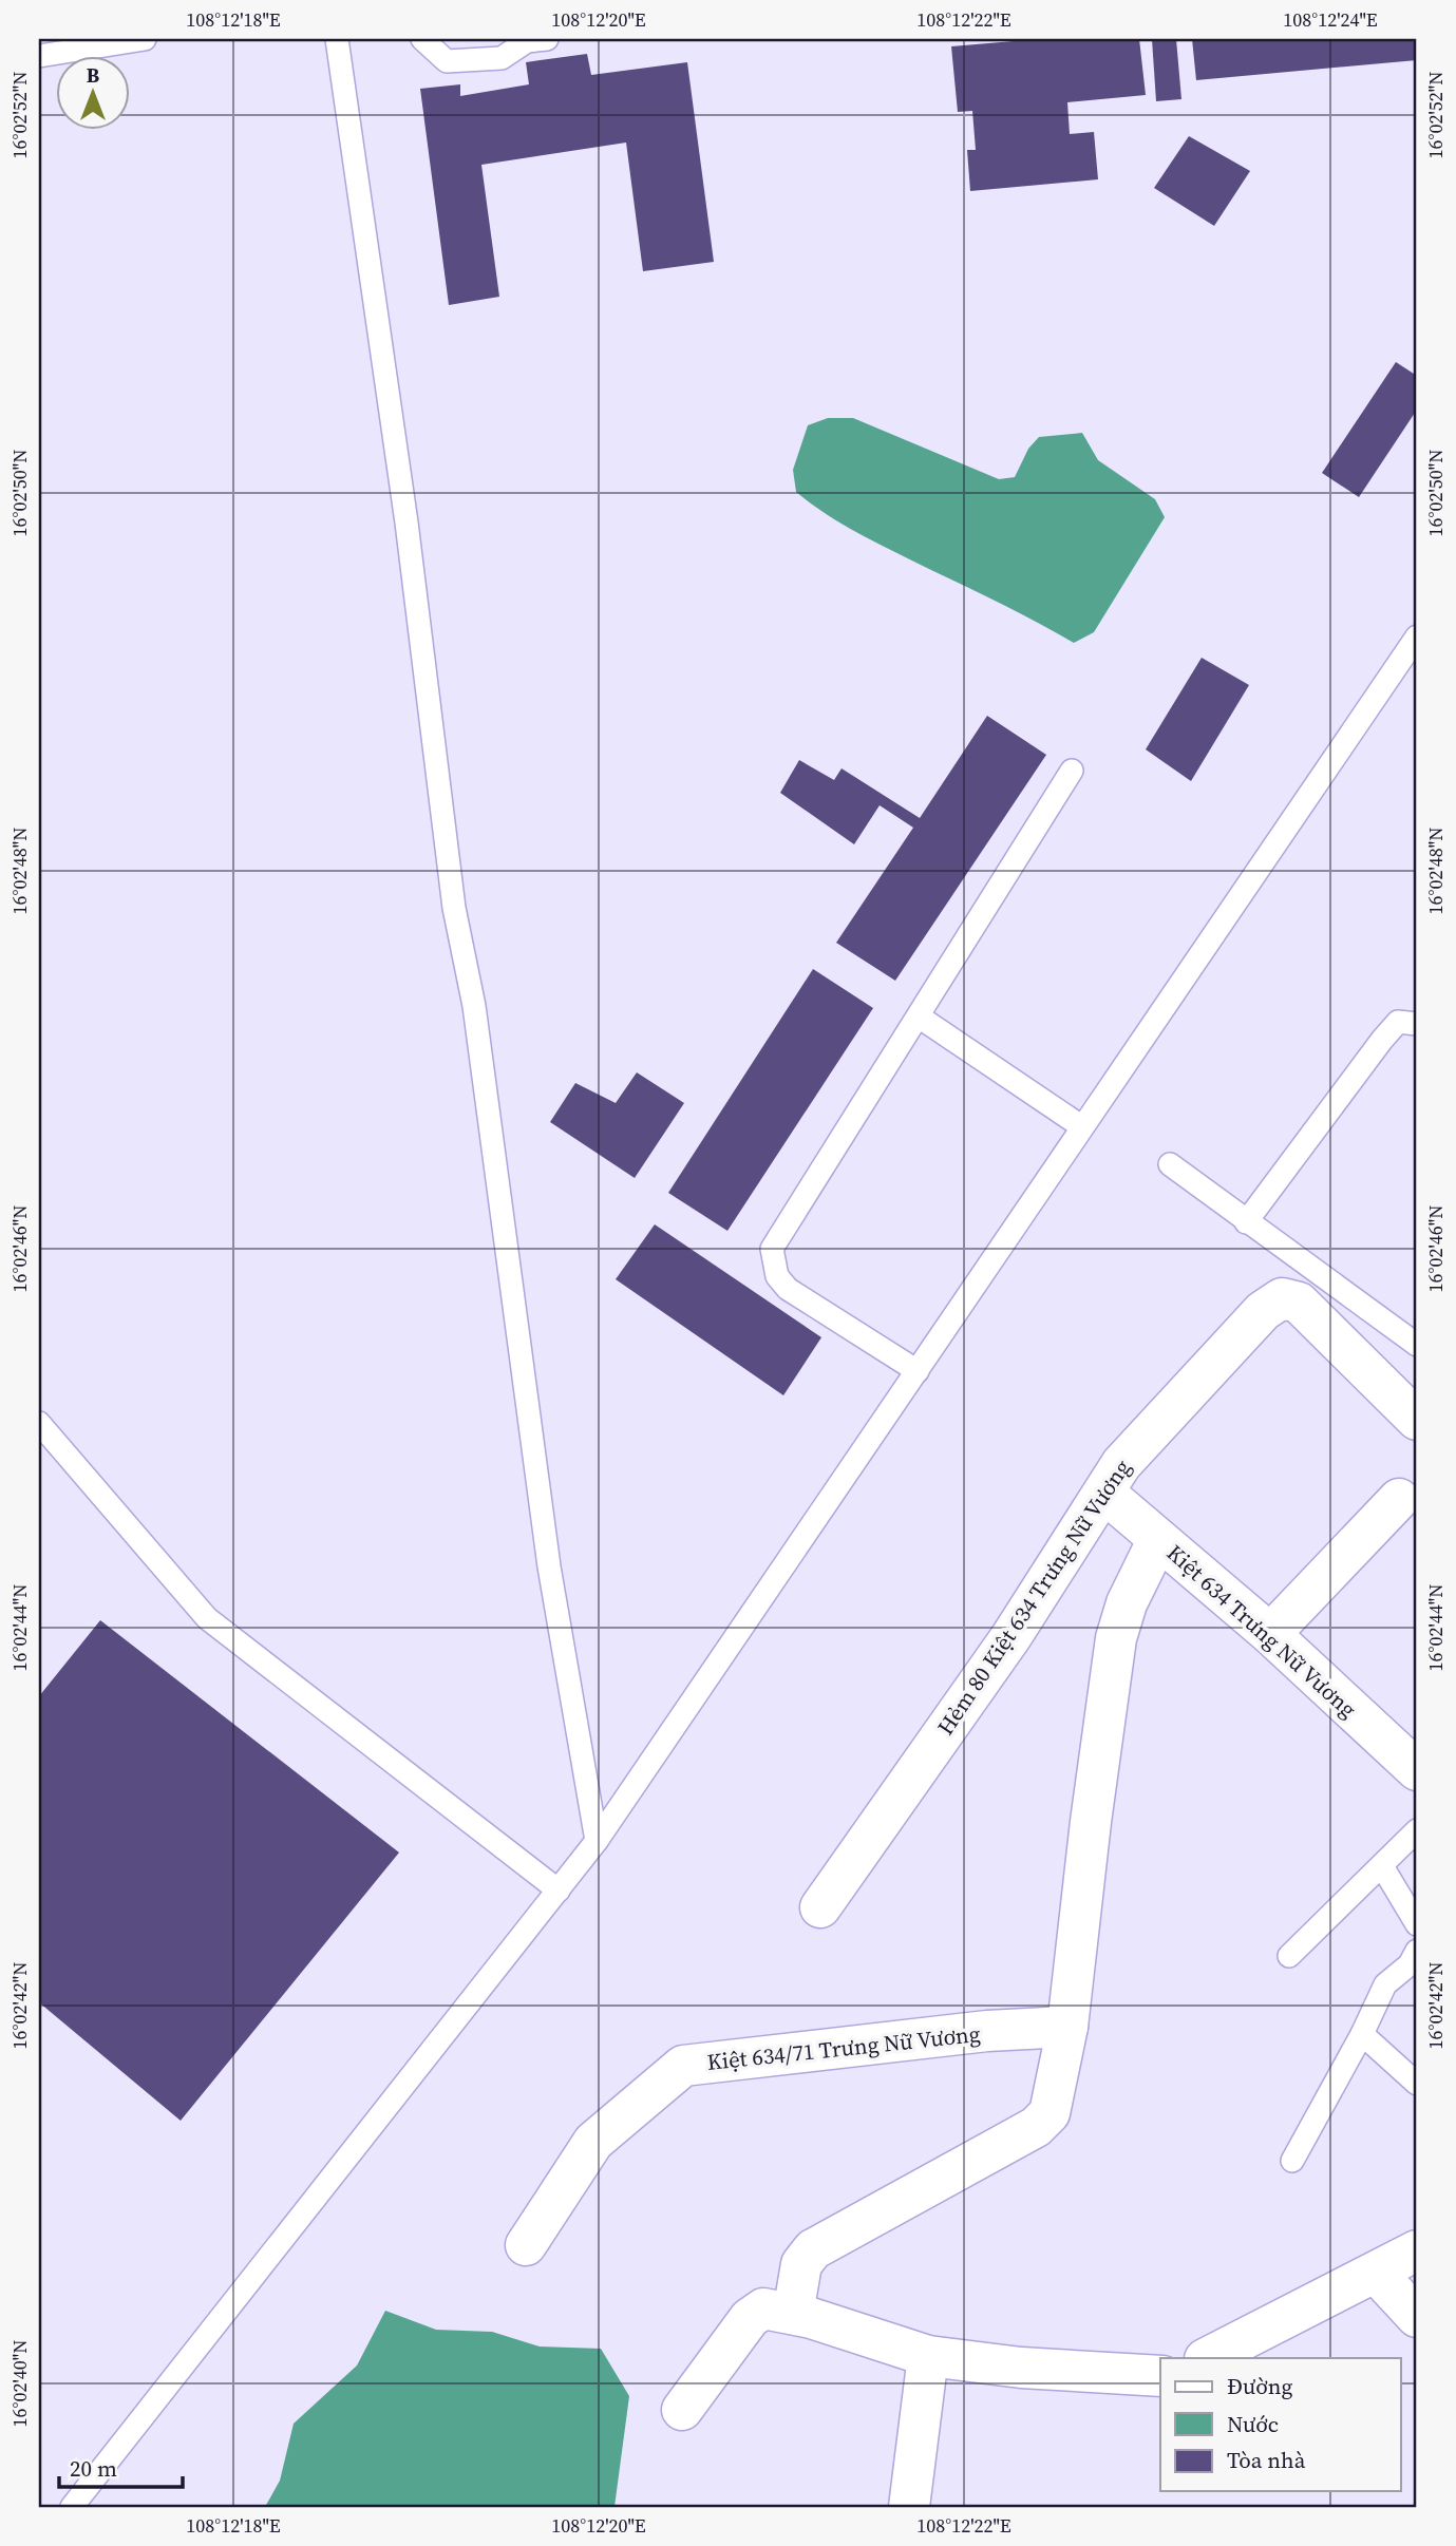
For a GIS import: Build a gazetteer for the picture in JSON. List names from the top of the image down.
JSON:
{
  "streets": {
    "street": ["Hẻm 80 Kiệt 634 Trưng Nữ Vương", "Kiệt 634 Trưng Nữ Vương", "Kiệt 634/71 Trưng Nữ Vương"]
  },
  "crossings": [
    ["Hẻm 80 Kiệt 634 Trưng Nữ Vương", "Kiệt 634 Trưng Nữ Vương"]
  ],
  "legend": ["Đường", "Nước", "Tòa nhà"],
  "scale_bar": "20 m",
  "north": "top",
  "coordinates": [
    "108°12'18\"E",
    "108°12'20\"E",
    "108°12'22\"E",
    "108°12'24\"E",
    "16°02'52\"N",
    "16°02'50\"N",
    "16°02'48\"N",
    "16°02'46\"N",
    "16°02'44\"N",
    "16°02'42\"N",
    "16°02'40\"N"
  ]
}
